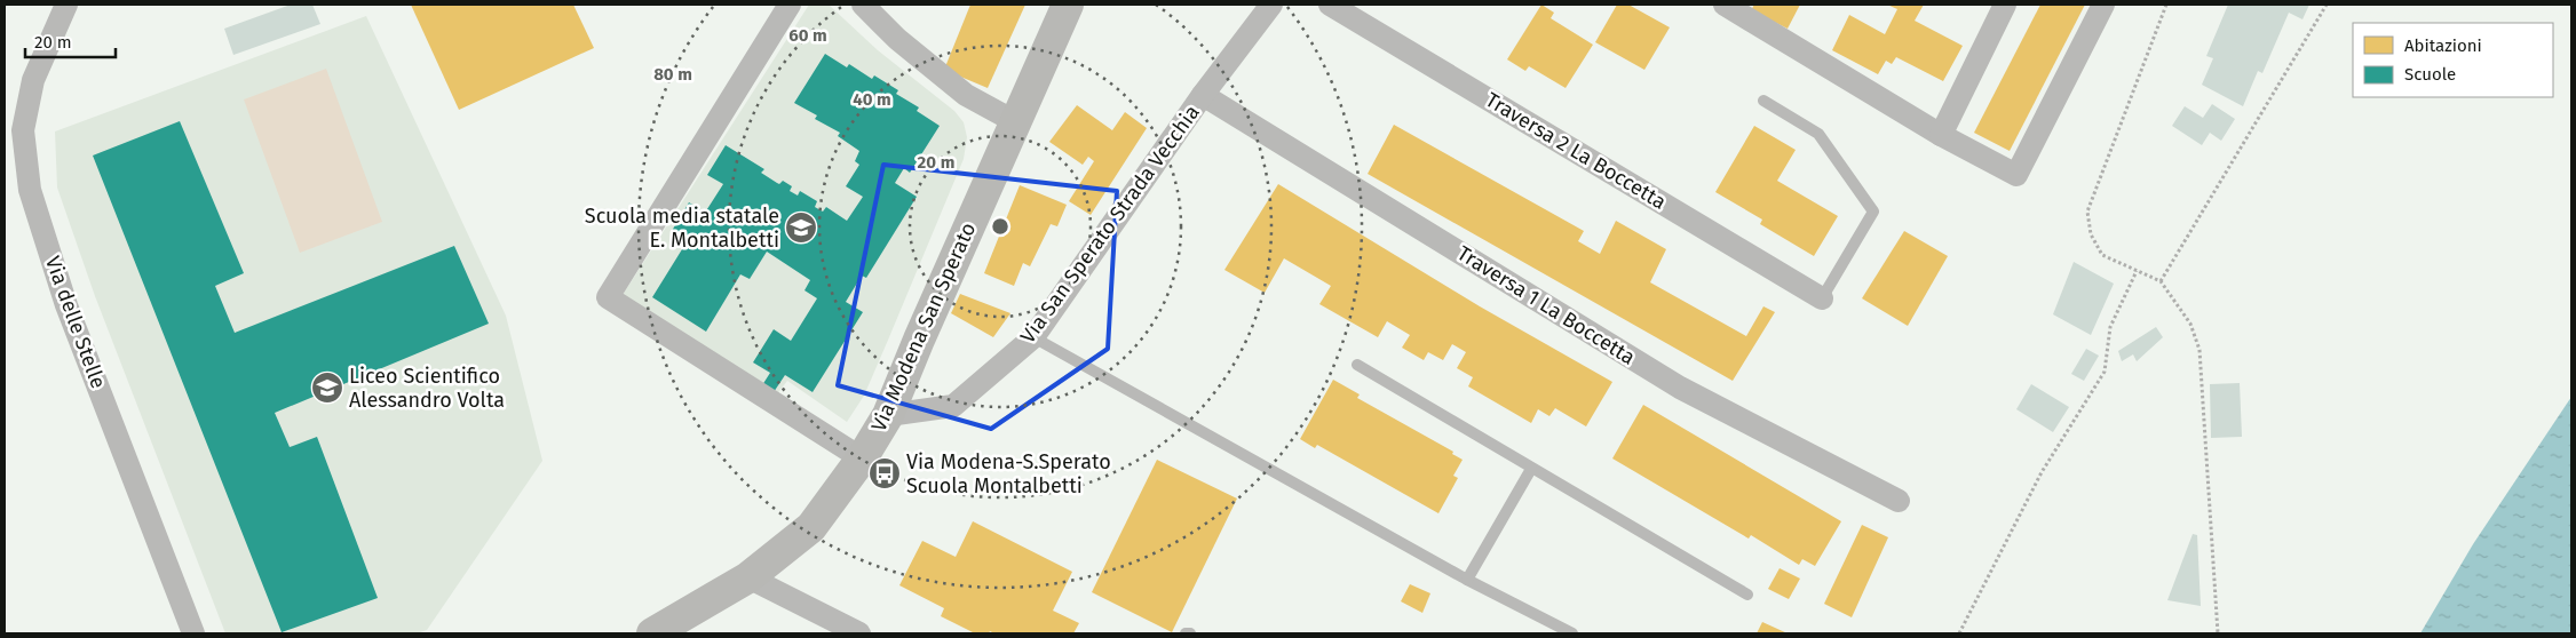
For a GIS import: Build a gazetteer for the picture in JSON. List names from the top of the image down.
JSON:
{
  "streets": {
    "street": [
      "Traversa 2 La Boccetta",
      "Via San Sperato Strada Vecchia",
      "Traversa 1 La Boccetta",
      "Via delle Stelle",
      "Via Modena San Sperato"
    ]
  },
  "crossings": [
    ["Via San Sperato Strada Vecchia", "Traversa 1 La Boccetta"],
    ["Via San Sperato Strada Vecchia", "Via Modena San Sperato"]
  ],
  "places": {
    "school or university": ["Scuola media statale E. Montalbetti", "Liceo Scientifico Alessandro Volta"],
    "bus stop": ["Via Modena-S.Sperato Scuola Montalbetti"]
  },
  "legend": ["Abitazioni", "Scuole"],
  "scale_bar": "20 m",
  "rings": [
    "60 m",
    "80 m",
    "40 m",
    "20 m"
  ]
}
